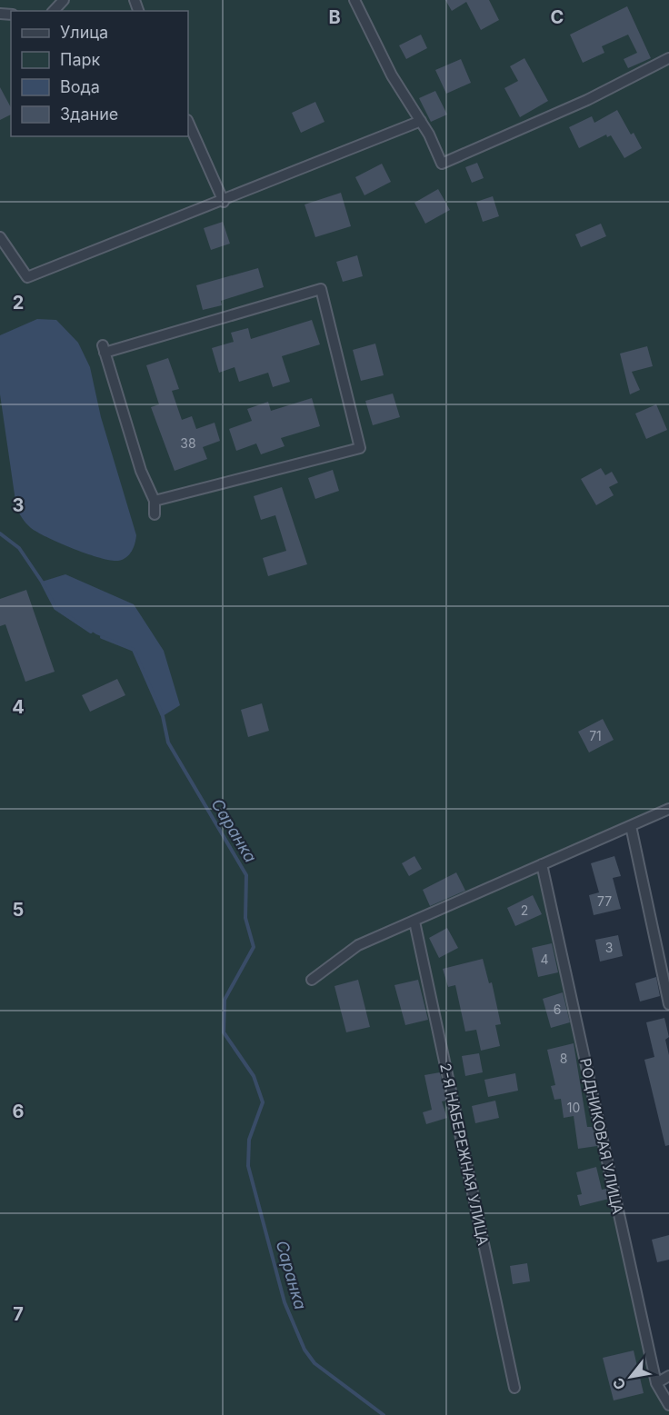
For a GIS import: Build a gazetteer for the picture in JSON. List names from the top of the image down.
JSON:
{
  "streets": {
    "street": ["РОДНИКОВАЯ УЛИЦА", "2-Я НАБЕРЕЖНАЯ УЛИЦА"]
  },
  "water": ["Саранка"],
  "house_numbers": [
    "38",
    "71",
    "77",
    "2",
    "3",
    "4",
    "6",
    "8",
    "10"
  ],
  "legend": [
    "Улица",
    "Парк",
    "Вода",
    "Здание"
  ],
  "north": "bottom left",
  "grid": {
    "columns": ["B", "C"],
    "rows": [
      "2",
      "3",
      "4",
      "5",
      "6",
      "7"
    ]
  }
}
